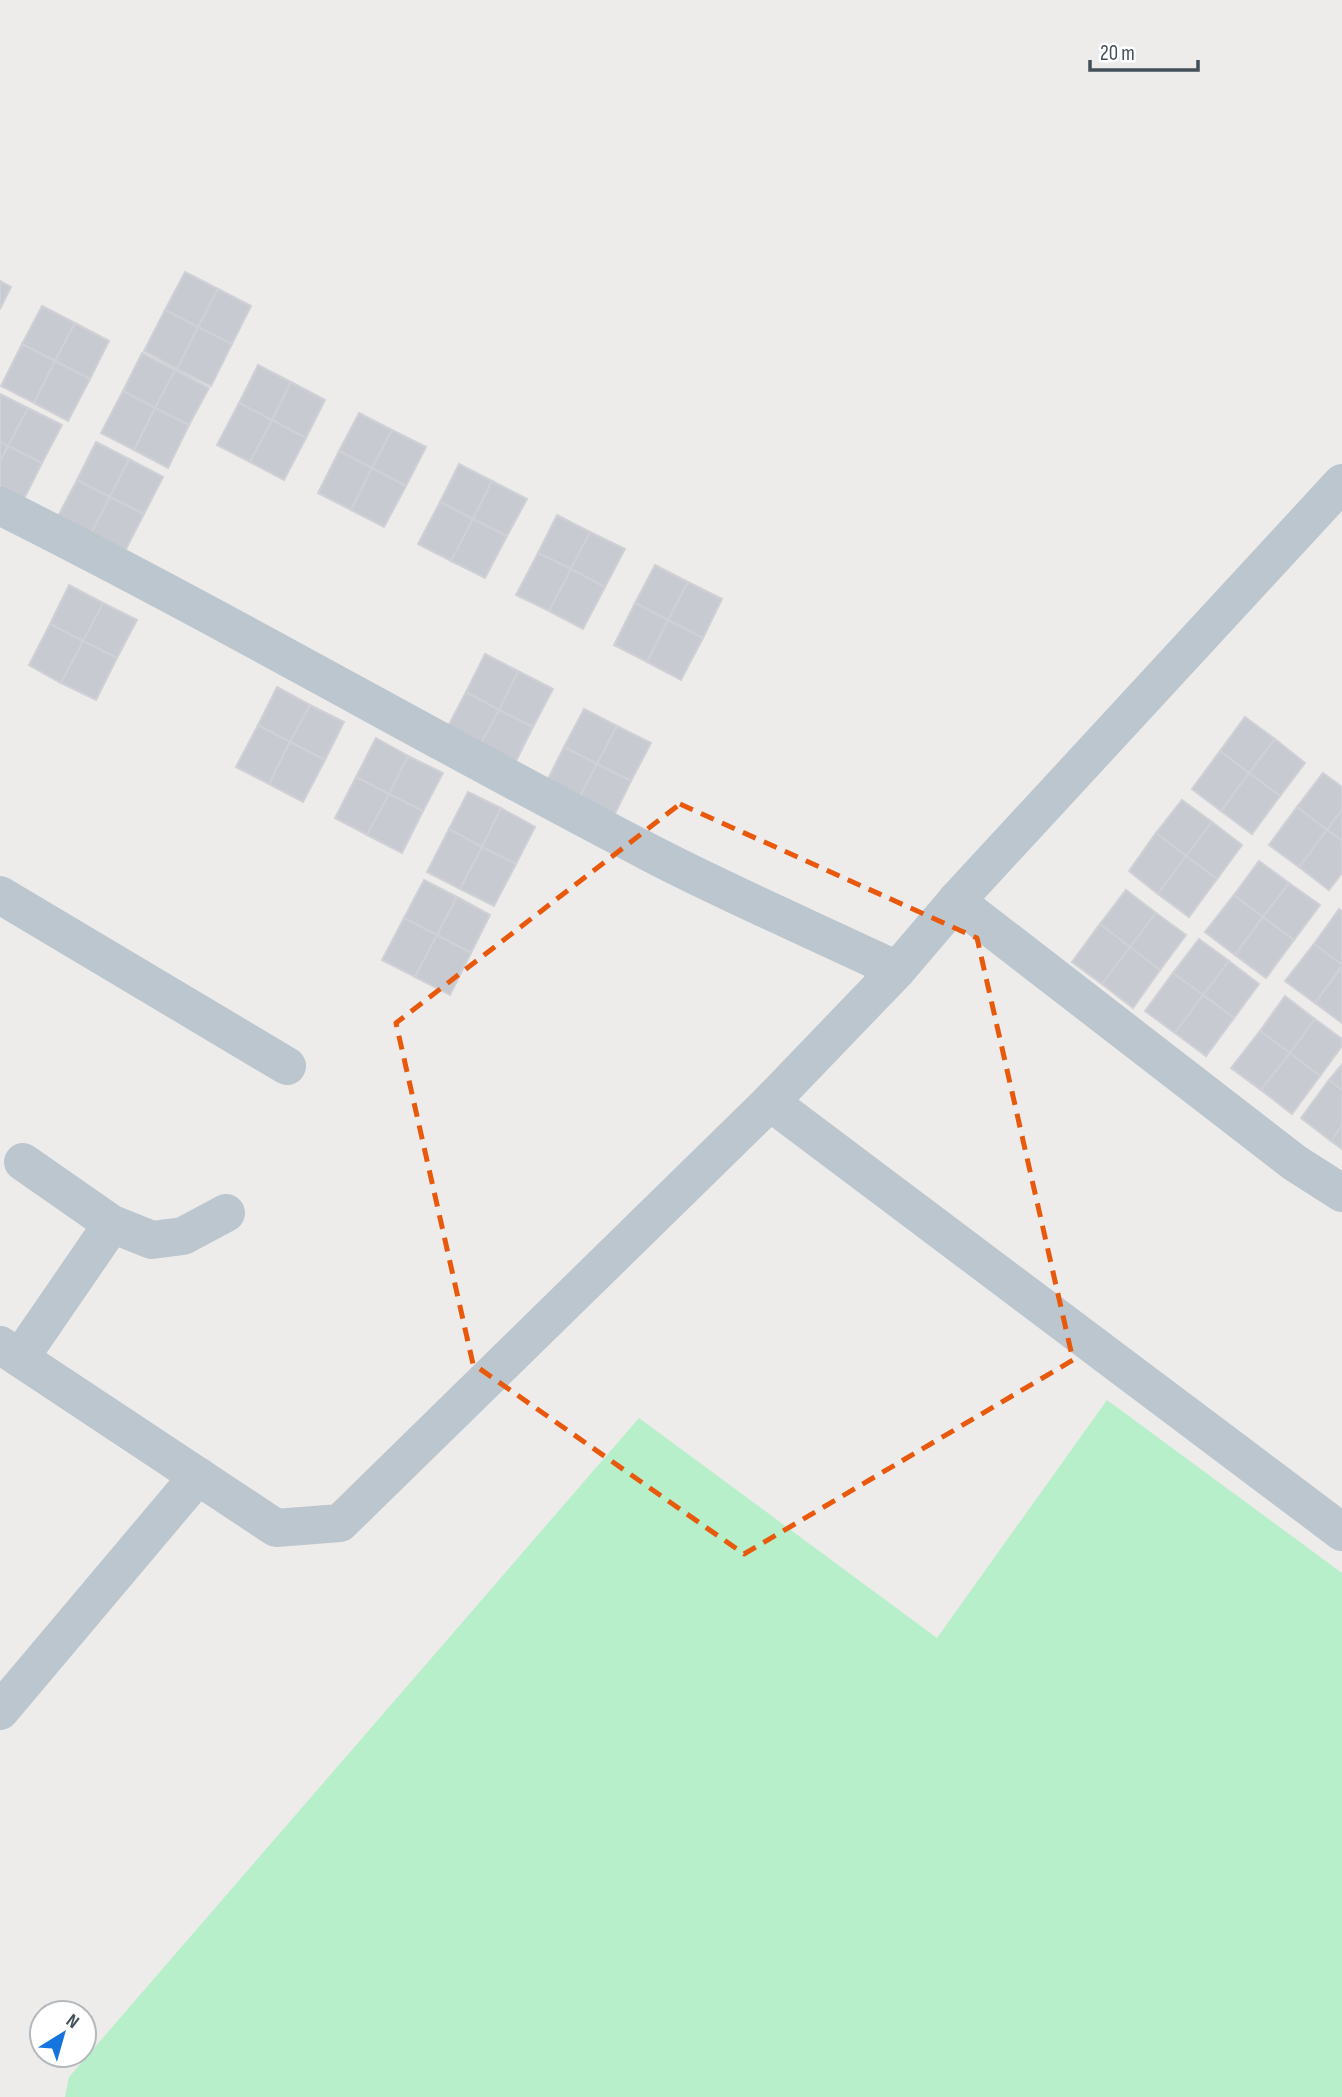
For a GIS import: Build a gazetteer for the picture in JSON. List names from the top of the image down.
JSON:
{
  "scale_bar": "20 m",
  "north": "top right"
}
